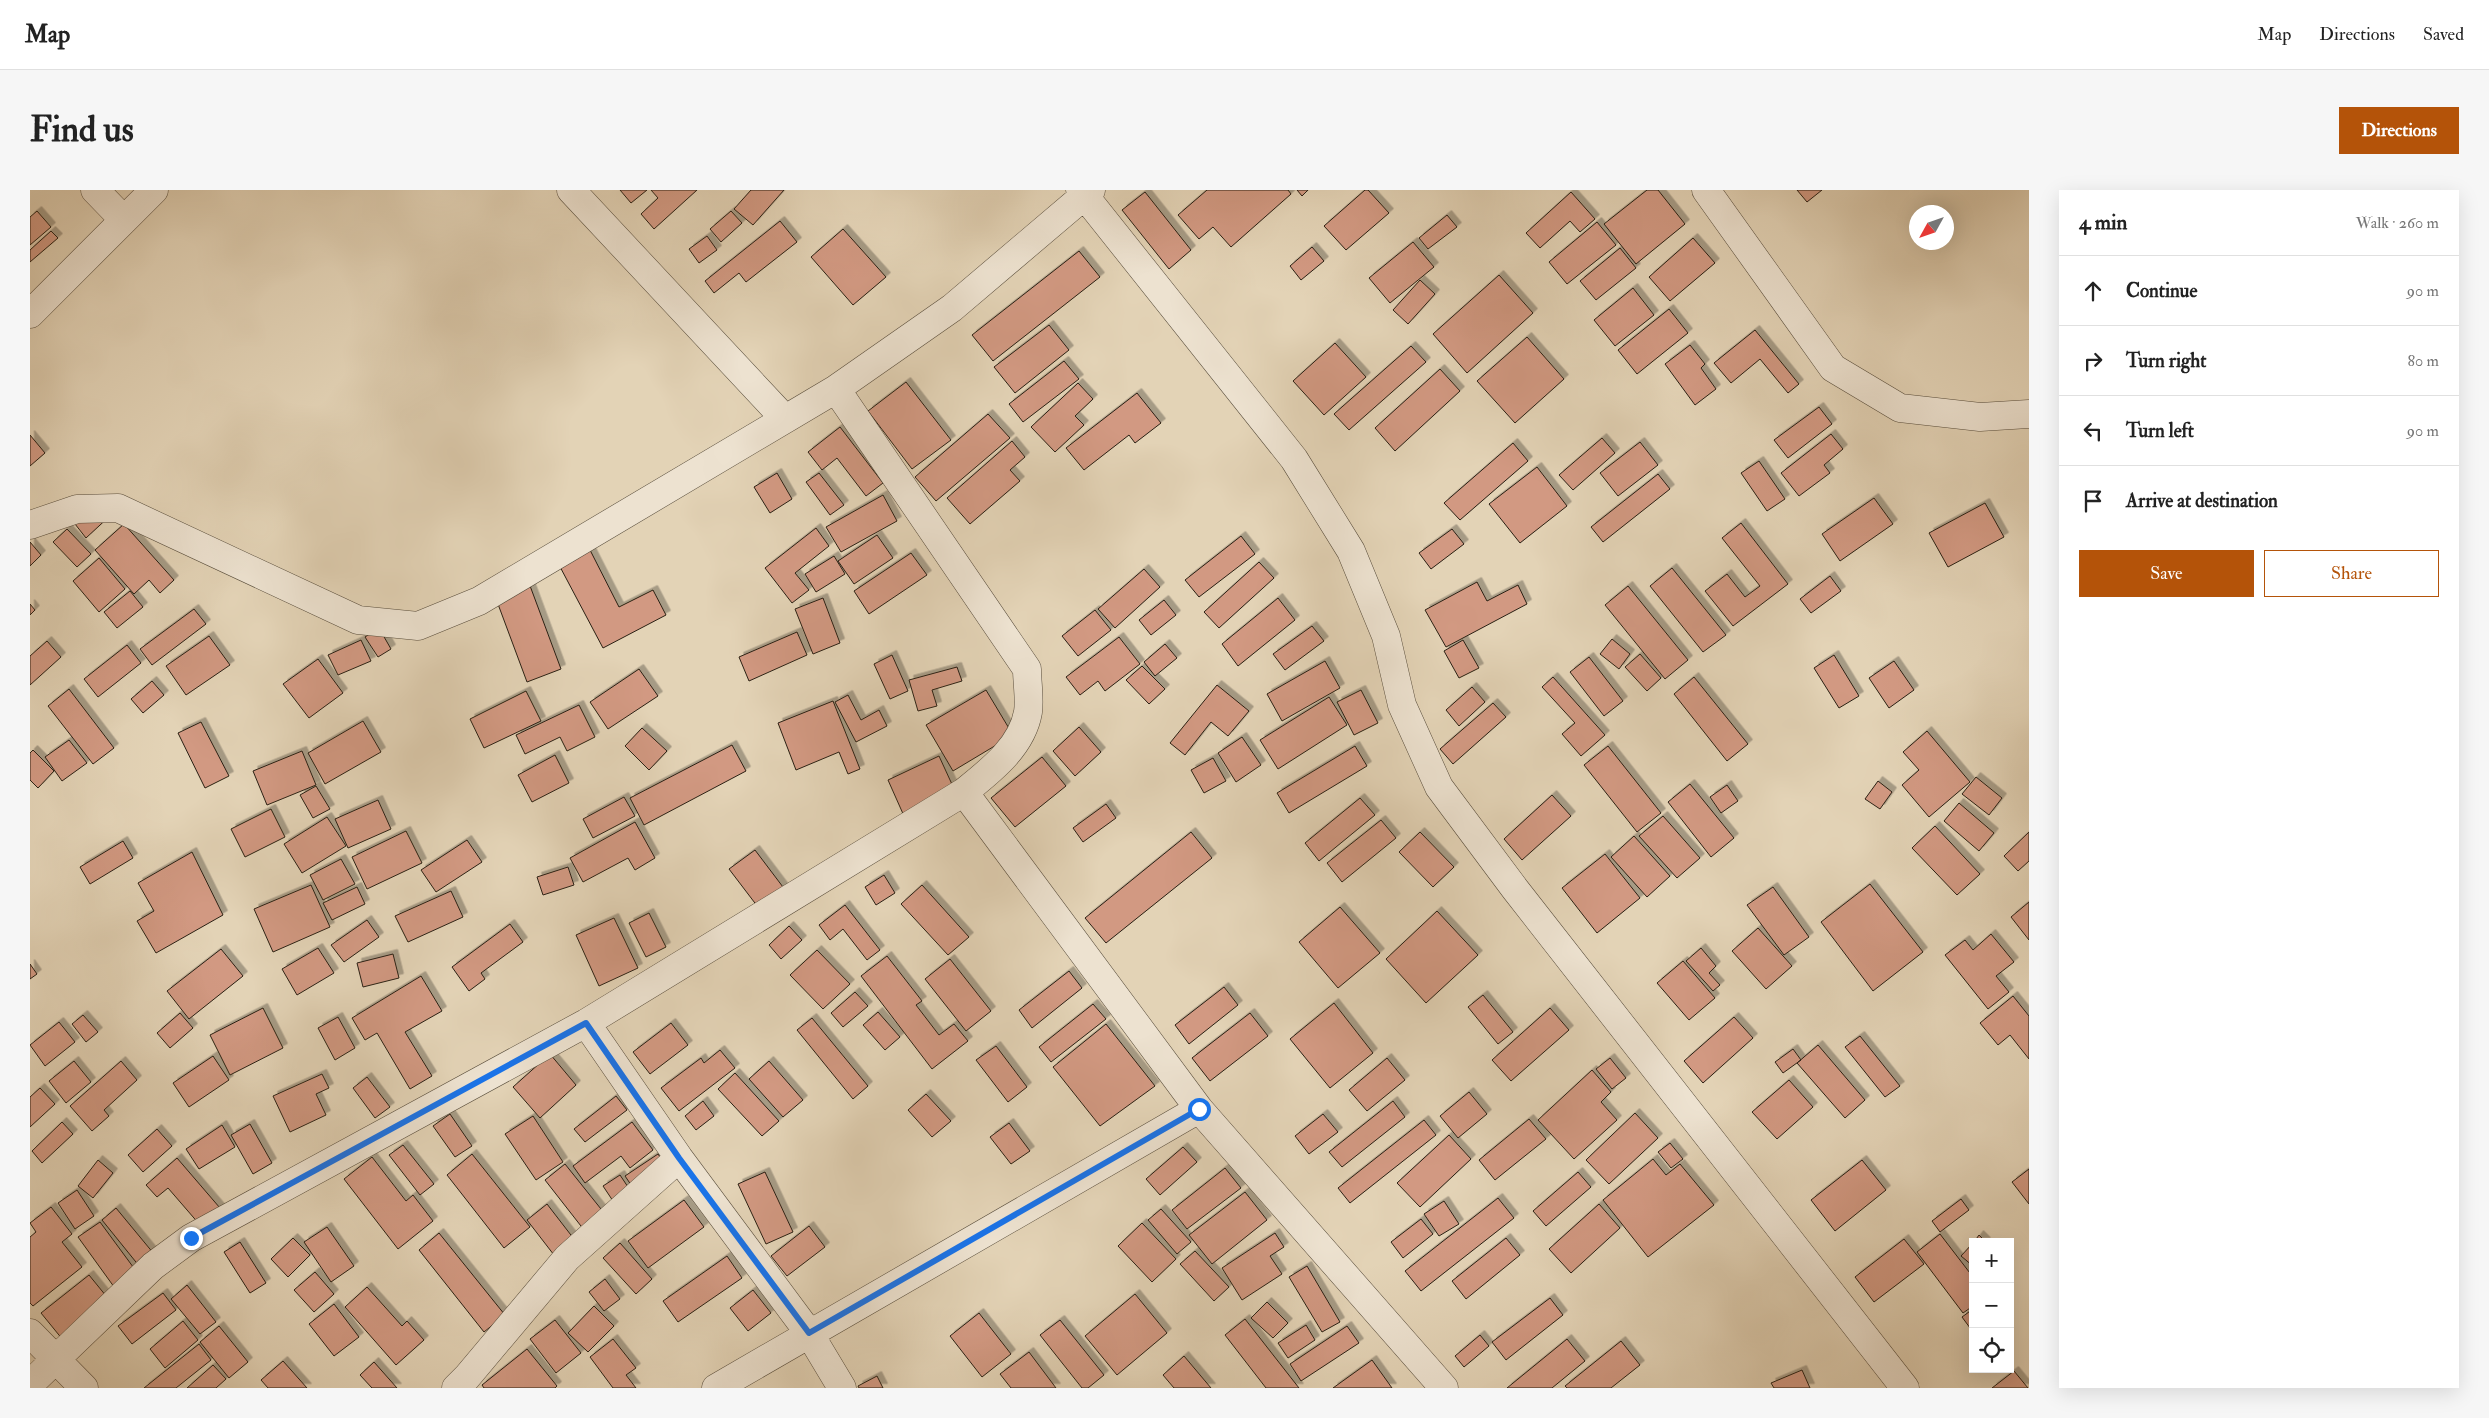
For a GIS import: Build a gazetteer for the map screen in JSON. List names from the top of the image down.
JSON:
{
  "north": "bottom left",
  "page": {
    "header": "Map",
    "nav": ["Map", "Directions", "Saved"],
    "buttons": [
      "Directions",
      ["Save", "Share"]
    ],
    "title": "Find us",
    "heading": ["4 min", "Walk · 260 m"],
    "list": [
      ["Continue", "90 m"],
      ["Turn right", "80 m"],
      ["Turn left", "90 m"],
      "Arrive at destination"
    ],
    "map_buttons": ["+", "−"]
  }
}
